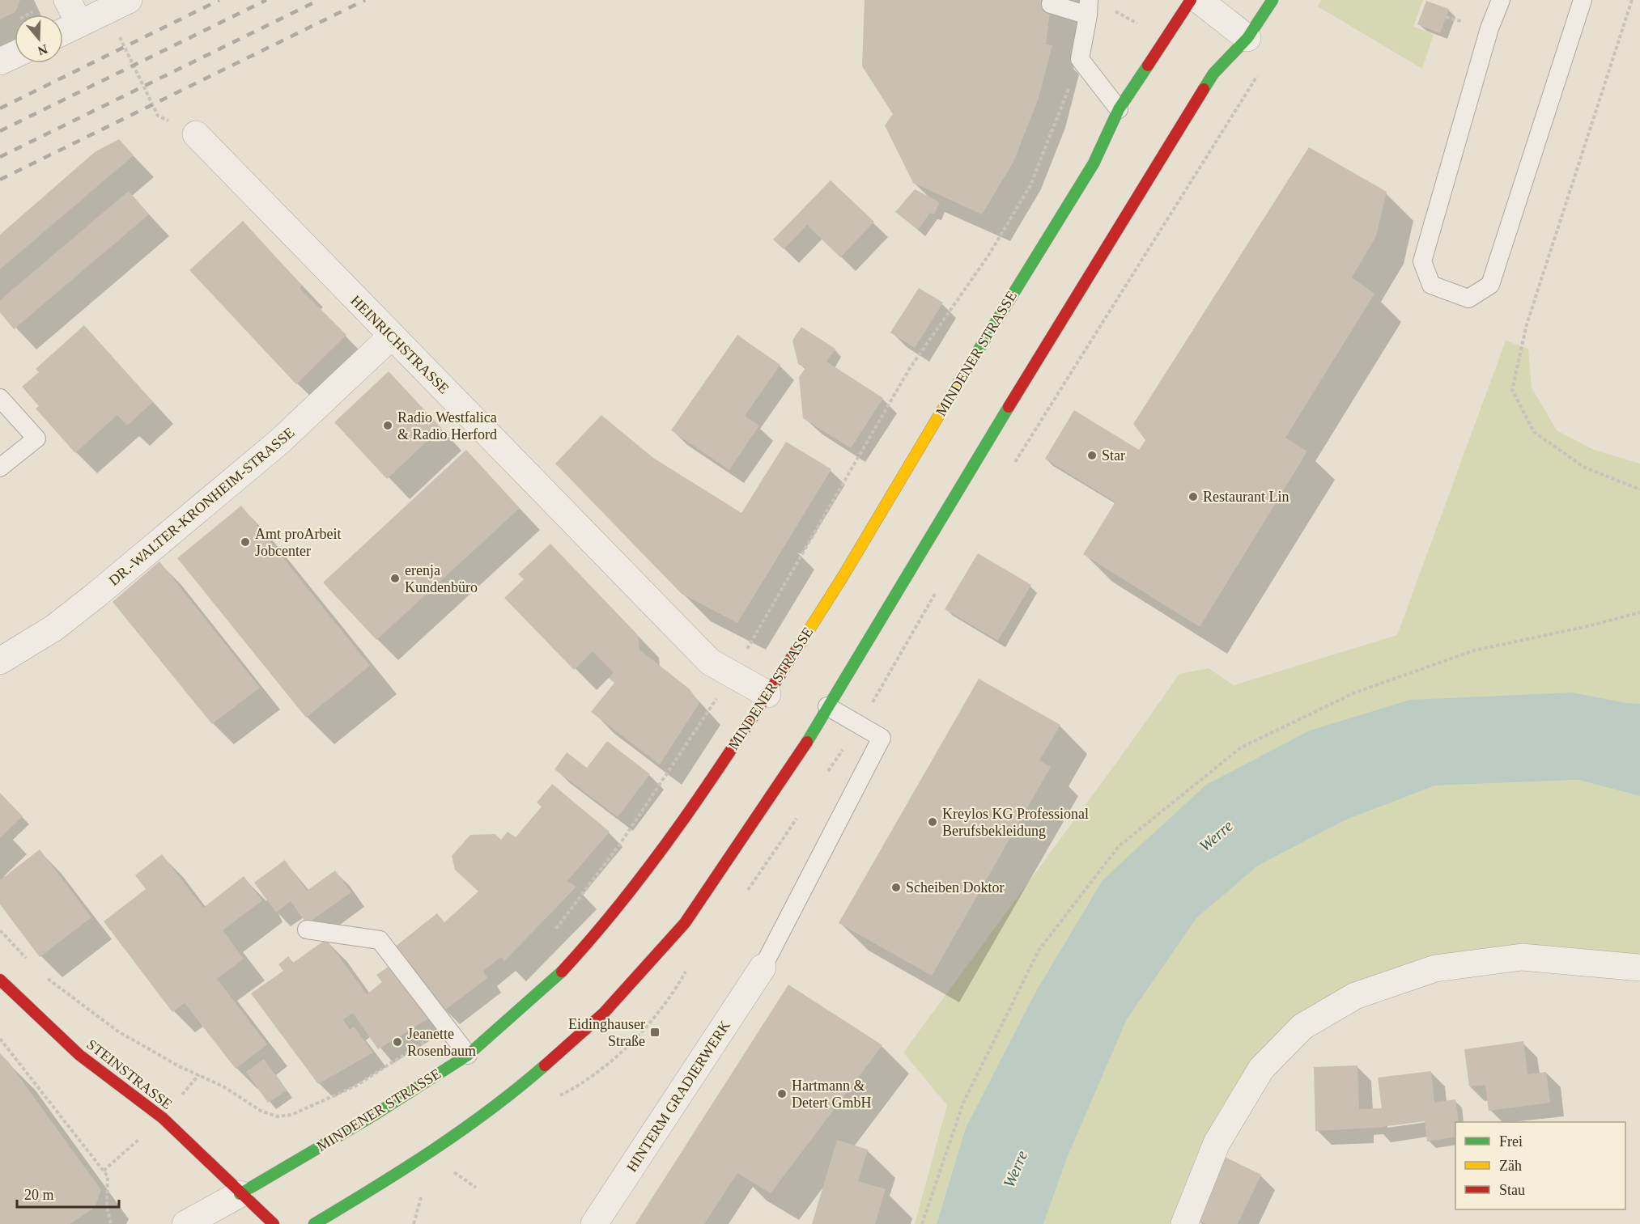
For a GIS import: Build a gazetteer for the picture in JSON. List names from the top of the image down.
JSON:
{
  "streets": {
    "main road": ["MINDENER STRASSE", "STEINSTRASSE"],
    "street": ["HEINRICHSTRASSE", "DR.-WALTER-KRONHEIM-STRASSE", "HINTERM GRADIERWERK"]
  },
  "crossings": [
    ["HEINRICHSTRASSE", "MINDENER STRASSE"],
    ["HEINRICHSTRASSE", "DR.-WALTER-KRONHEIM-STRASSE"],
    ["MINDENER STRASSE", "STEINSTRASSE"]
  ],
  "water": ["Werre"],
  "places": {
    "other": [
      "Radio Westfalica & Radio Herford",
      "Star",
      "Restaurant Lin",
      "Amt proArbeit Jobcenter",
      "erenja Kundenbüro",
      "Kreylos KG Professional Berufsbekleidung",
      "Scheiben Doktor",
      "Jeanette Rosenbaum",
      "Hartmann & Detert GmbH"
    ],
    "transit": ["Eidinghauser Straße"]
  },
  "legend": ["Frei", "Zäh", "Stau"],
  "scale_bar": "20 m",
  "north": "bottom"
}
